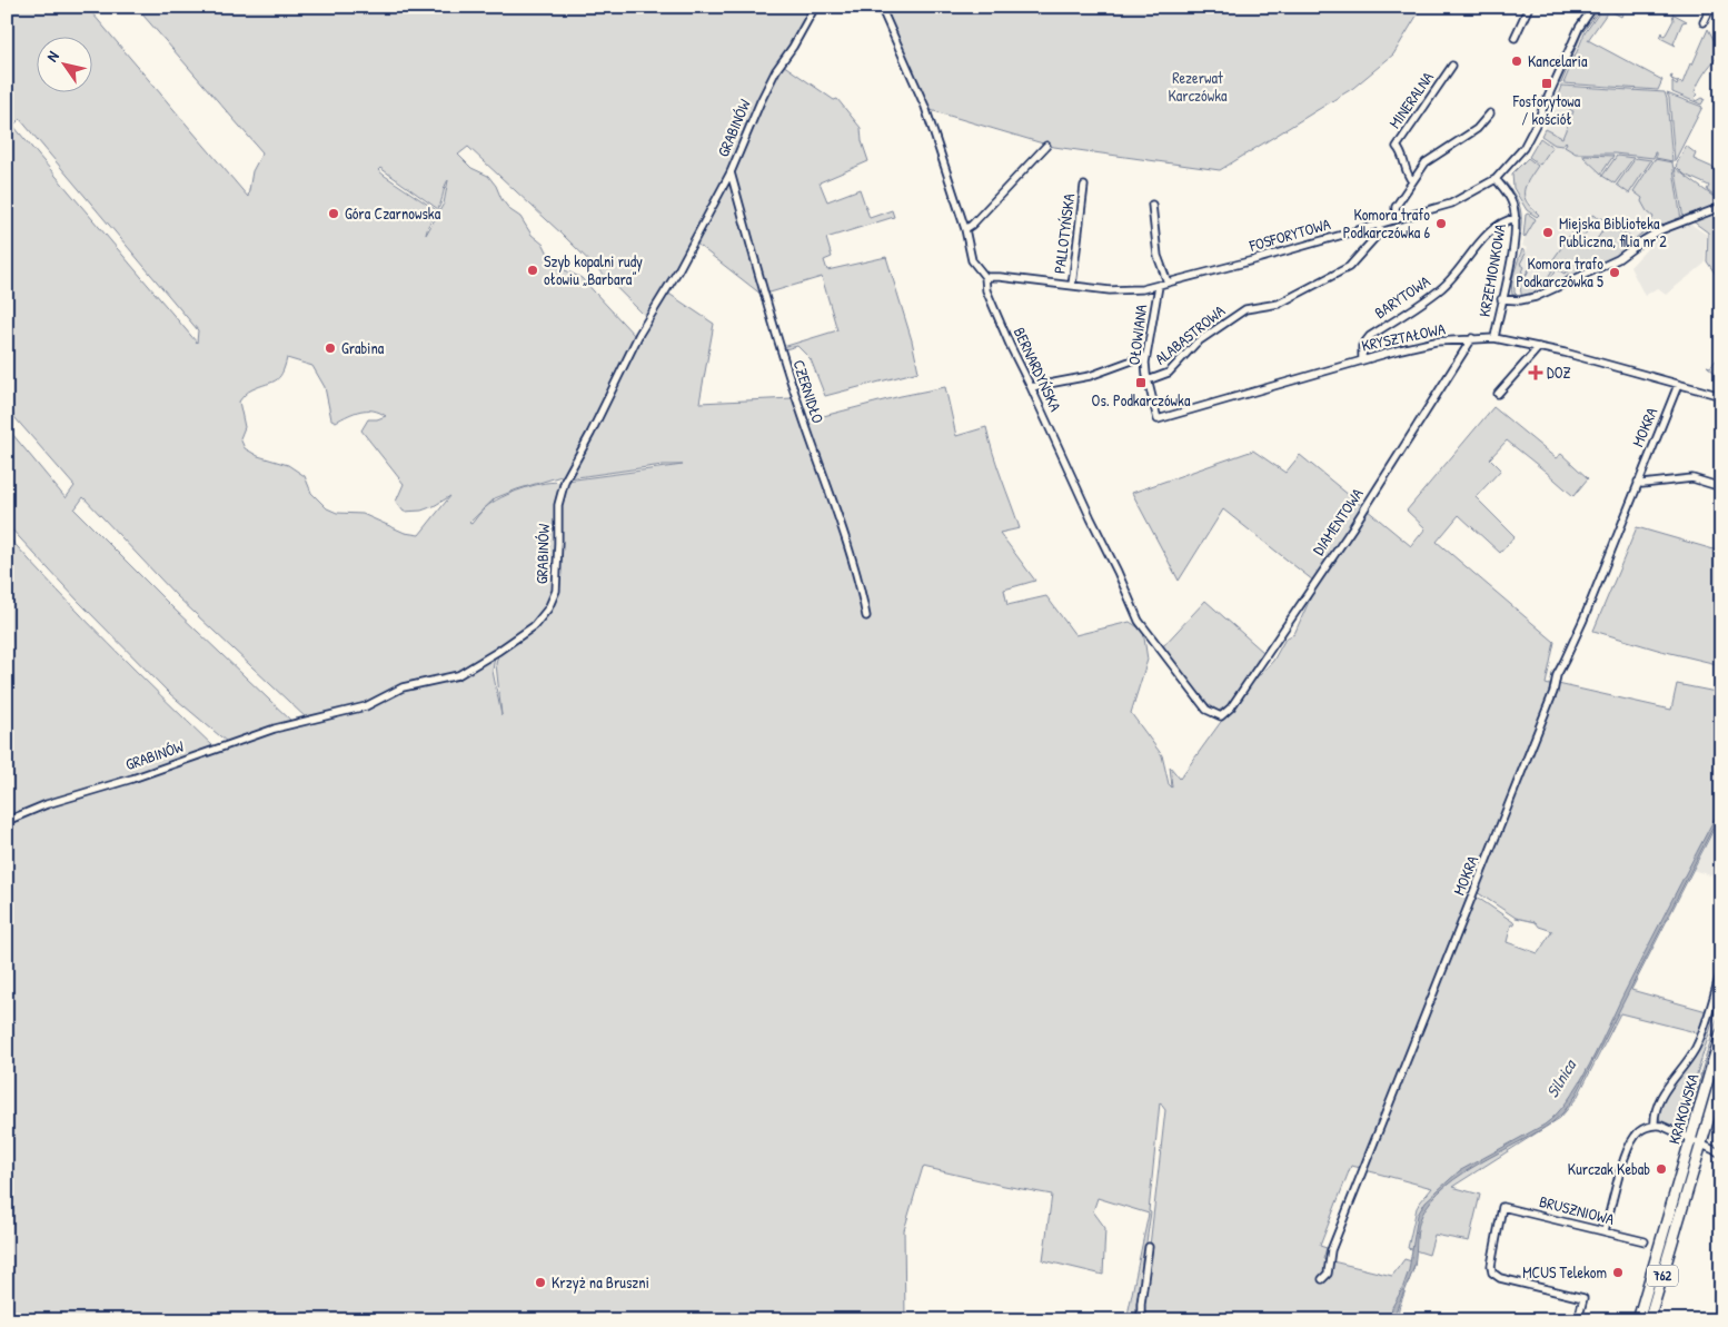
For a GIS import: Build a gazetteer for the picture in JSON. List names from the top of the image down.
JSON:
{
  "streets": {
    "main road": ["KRAKOWSKA", "762"],
    "street": [
      "MINERALNA",
      "GRABINÓW",
      "PALLOTYŃSKA",
      "FOSFORYTOWA",
      "KRZEMIONKOWA",
      "BARYTOWA",
      "OŁOWIANA",
      "ALABASTROWA",
      "KRYSZTAŁOWA",
      "BERNARDYŃSKA",
      "CZERNIDŁO",
      "MOKRA",
      "DIAMENTOWA",
      "BRUSZNIOWA"
    ]
  },
  "crossings": [
    ["GRABINÓW", "CZERNIDŁO"],
    ["PALLOTYŃSKA", "FOSFORYTOWA"],
    ["FOSFORYTOWA", "KRZEMIONKOWA"],
    ["FOSFORYTOWA", "OŁOWIANA"],
    ["FOSFORYTOWA", "ALABASTROWA"],
    ["FOSFORYTOWA", "BERNARDYŃSKA"],
    ["KRZEMIONKOWA", "BARYTOWA"],
    ["KRZEMIONKOWA", "KRYSZTAŁOWA"],
    ["BARYTOWA", "KRYSZTAŁOWA"],
    ["OŁOWIANA", "ALABASTROWA"],
    ["OŁOWIANA", "KRYSZTAŁOWA"],
    ["KRYSZTAŁOWA", "MOKRA"],
    ["KRYSZTAŁOWA", "DIAMENTOWA"],
    ["BERNARDYŃSKA", "DIAMENTOWA"]
  ],
  "water": ["Silnica"],
  "parks": ["Rezerwat Karczówka"],
  "places": {
    "other": [
      "Kancelaria",
      "Góra Czarnowska",
      "Komora trafo Podkarczówka 6",
      "Miejska Biblioteka Publiczna, filia nr 2",
      "Szyb kopalni rudy ołowiu „Barbara”",
      "Komora trafo Podkarczówka 5",
      "Grabina",
      "Kurczak Kebab",
      "MCUS Telekom",
      "Krzyż na Bruszni"
    ],
    "transit": ["Fosforytowa / kościół", "Os. Podkarczówka"],
    "health": ["DOZ"]
  },
  "north": "top left"
}
